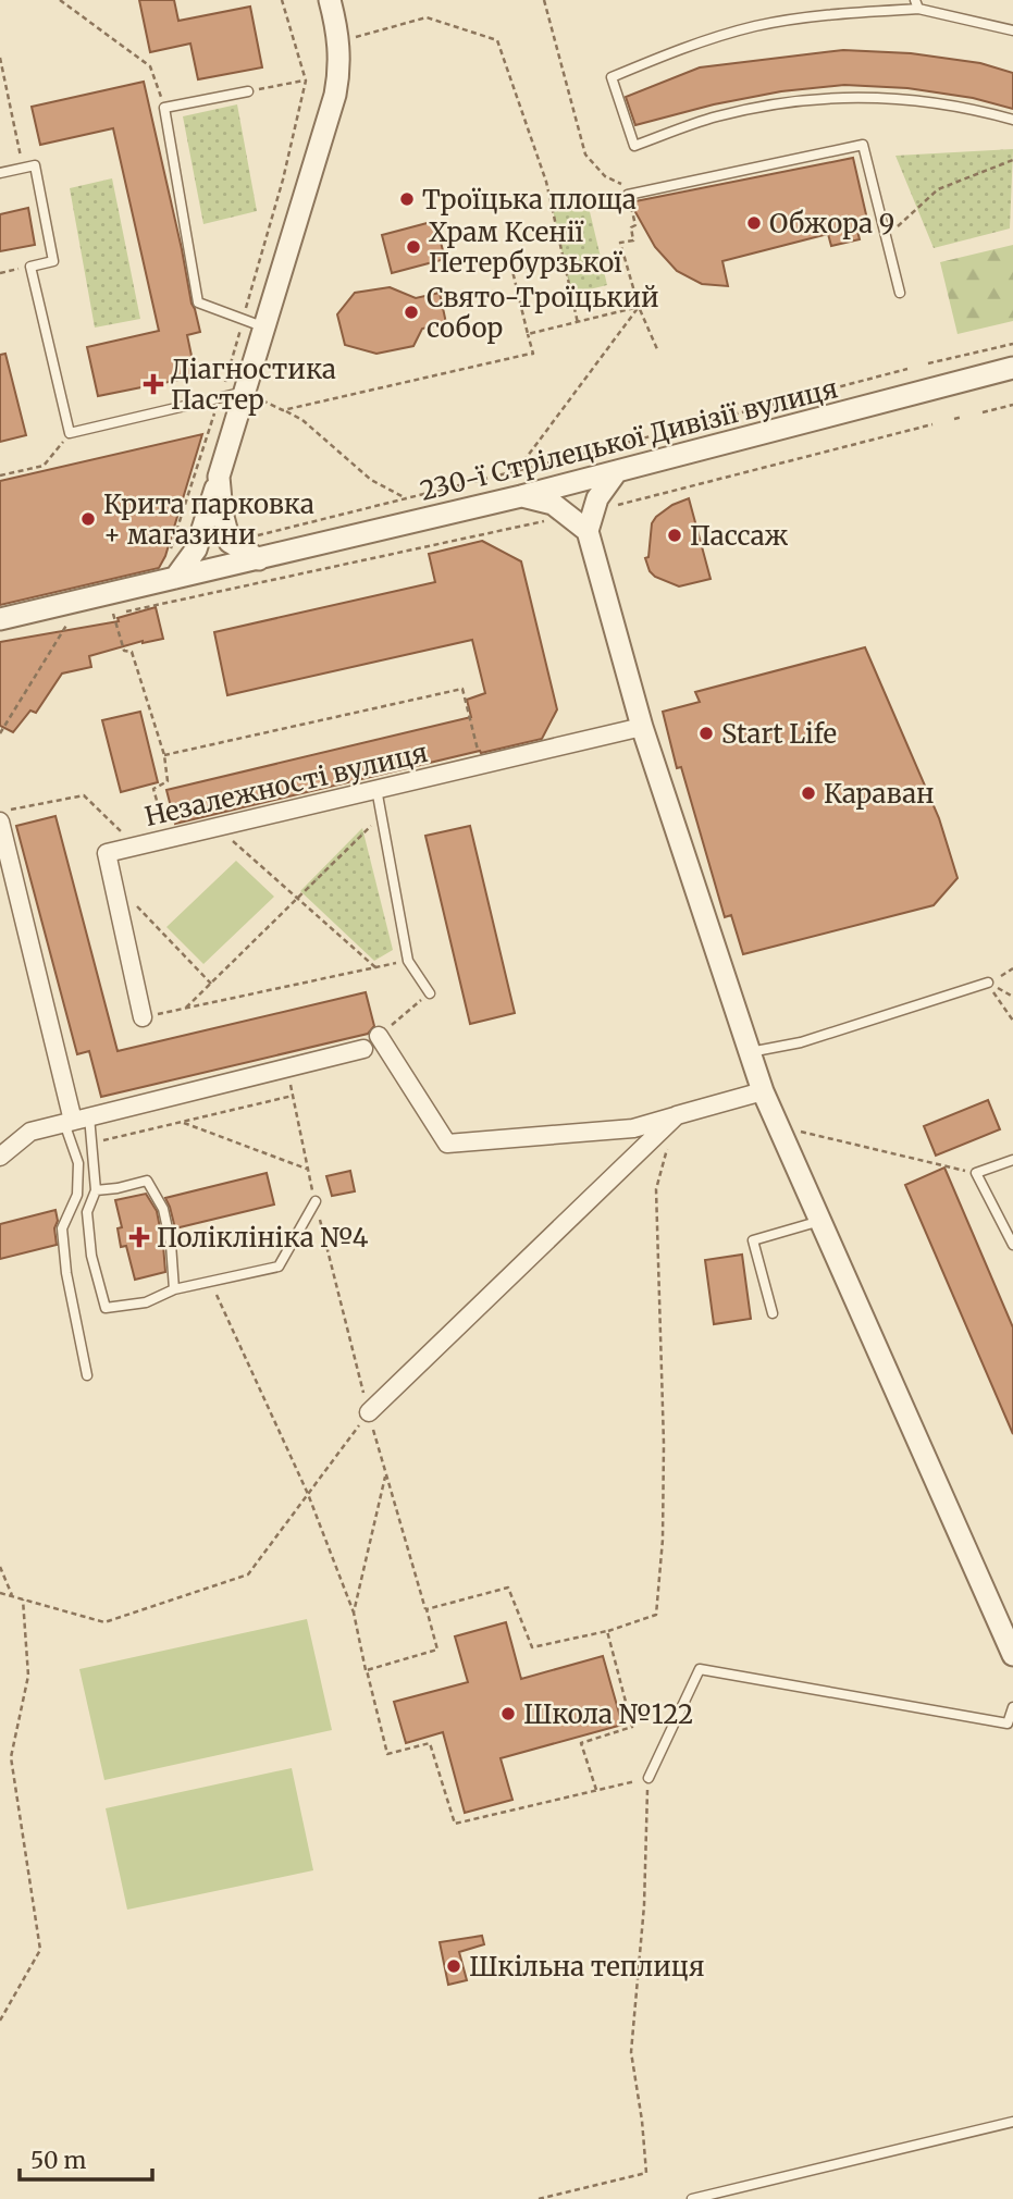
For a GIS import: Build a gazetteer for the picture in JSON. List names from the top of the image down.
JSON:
{
  "streets": {
    "street": ["230-ї Стрілецької Дивізії вулиця", "Незалежності вулиця"]
  },
  "places": {
    "other": [
      "Троїцька площа",
      "Обжора 9",
      "Храм Ксенії Петербурзької",
      "Свято-Троїцький собор",
      "Крита парковка + магазини",
      "Пассаж",
      "Start Life",
      "Караван",
      "Школа №122",
      "Шкільна теплиця"
    ],
    "health": ["Діагностика Пастер", "Поліклініка №4"]
  },
  "scale_bar": "50 m"
}
